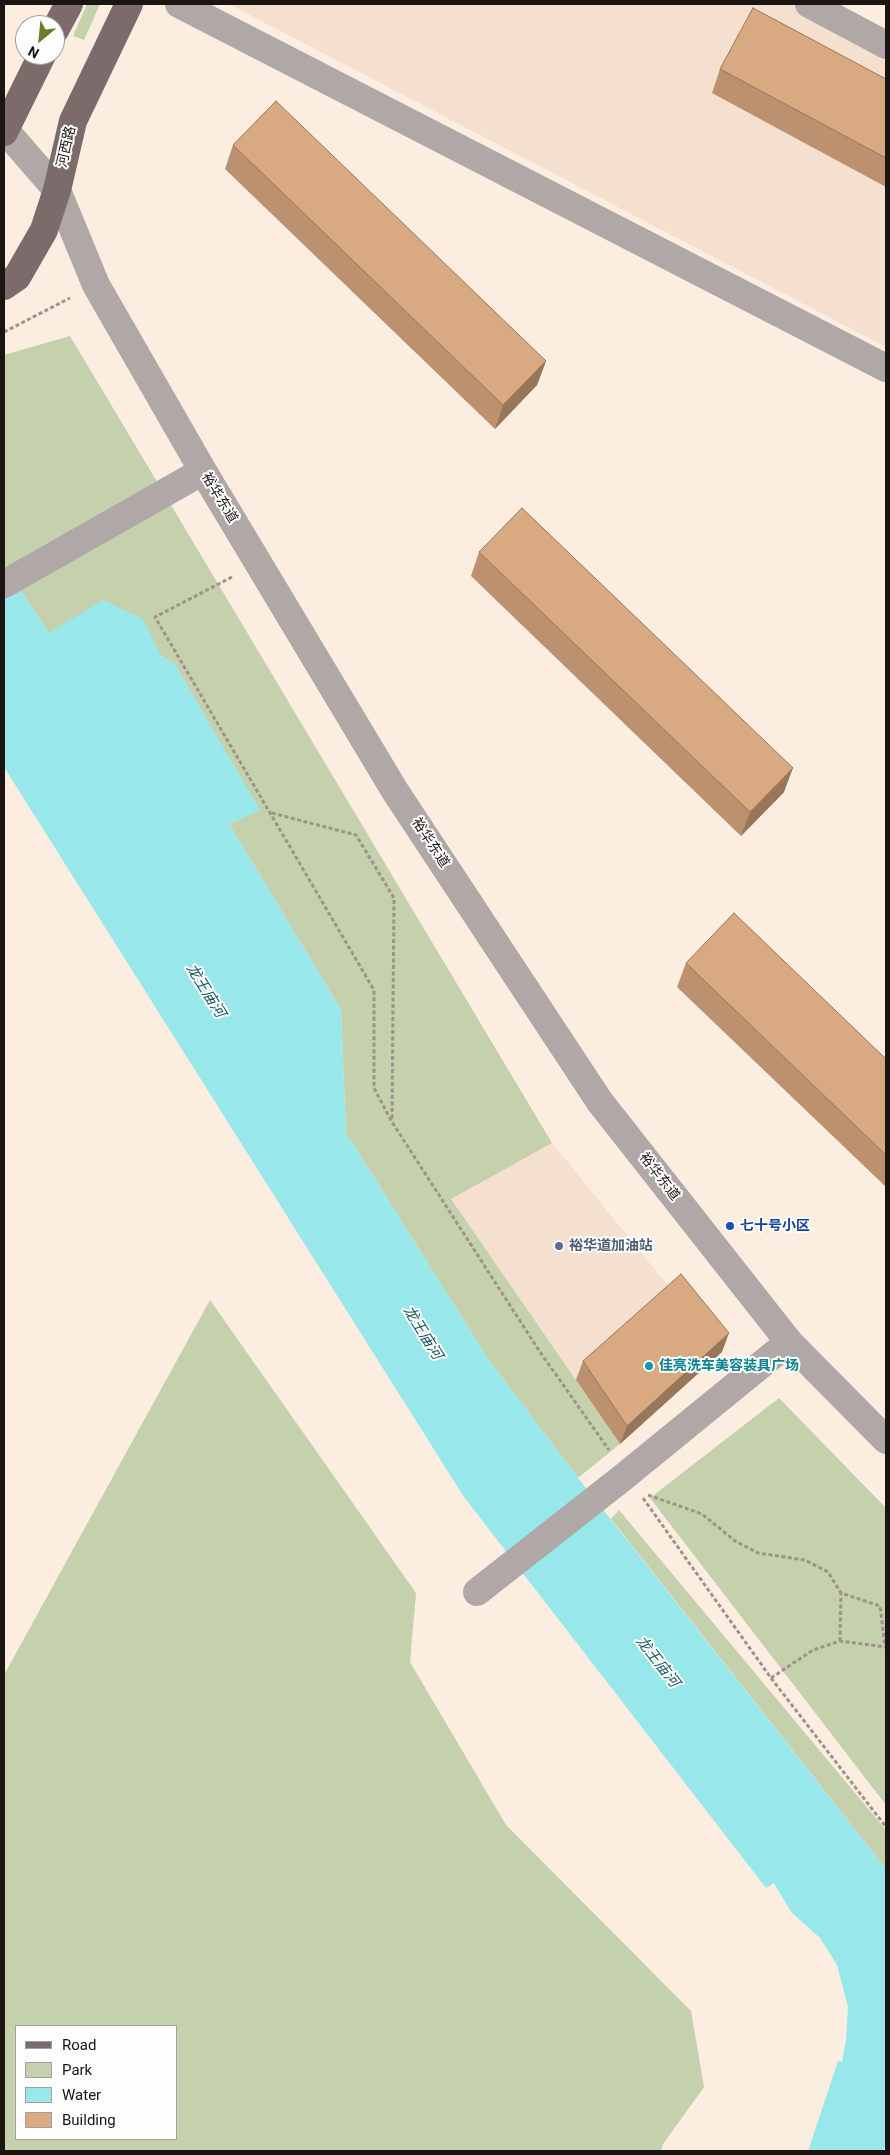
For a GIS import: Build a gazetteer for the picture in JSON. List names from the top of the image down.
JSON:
{
  "streets": {
    "main road": ["河西路"],
    "street": ["裕华东道"]
  },
  "crossings": [
    ["河西路", "裕华东道"]
  ],
  "water": ["龙王庙河"],
  "places": ["七十号小区", "裕华道加油站", "佳亮洗车美容装具广场"],
  "legend": [
    "Road",
    "Park",
    "Water",
    "Building"
  ],
  "north": "bottom left"
}
